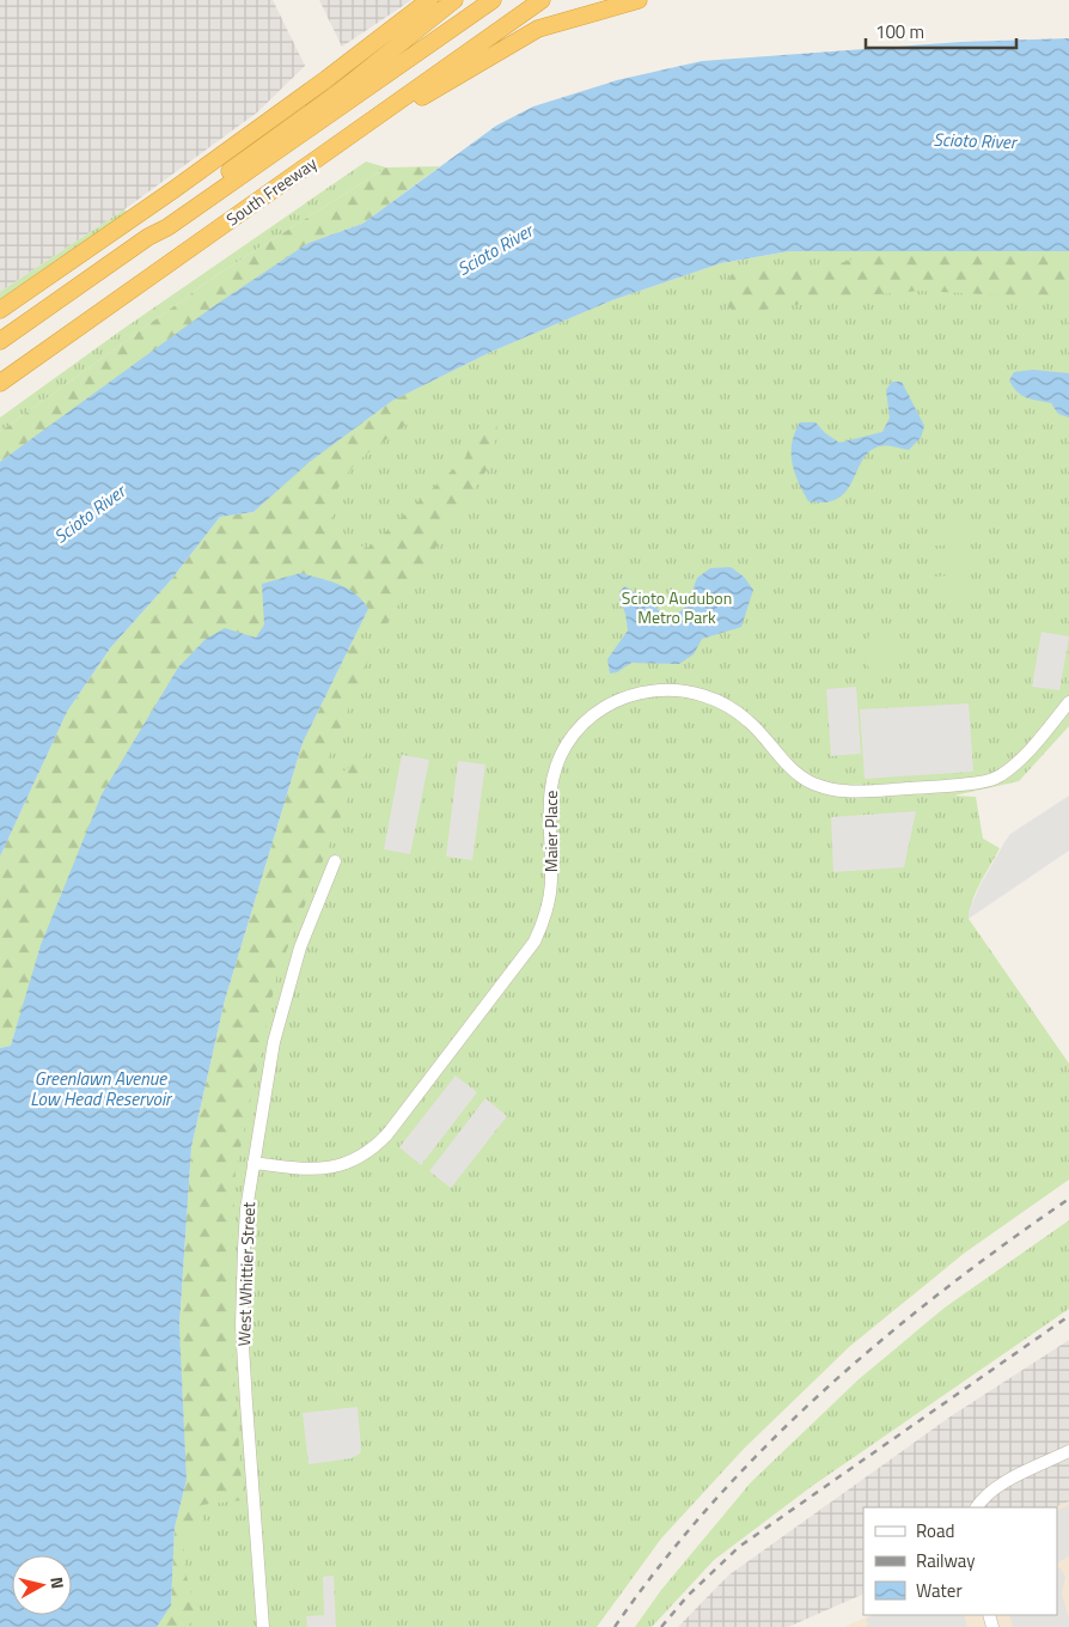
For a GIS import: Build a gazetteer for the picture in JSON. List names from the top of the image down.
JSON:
{
  "streets": {
    "highway": ["South Freeway"],
    "street": ["Maier Place", "West Whittier Street"]
  },
  "crossings": [
    ["Maier Place", "West Whittier Street"]
  ],
  "water": ["Scioto River", "Greenlawn Avenue Low Head Reservoir"],
  "parks": ["Scioto Audubon Metro Park"],
  "legend": ["Road", "Railway", "Water"],
  "scale_bar": "100 m",
  "north": "right"
}
